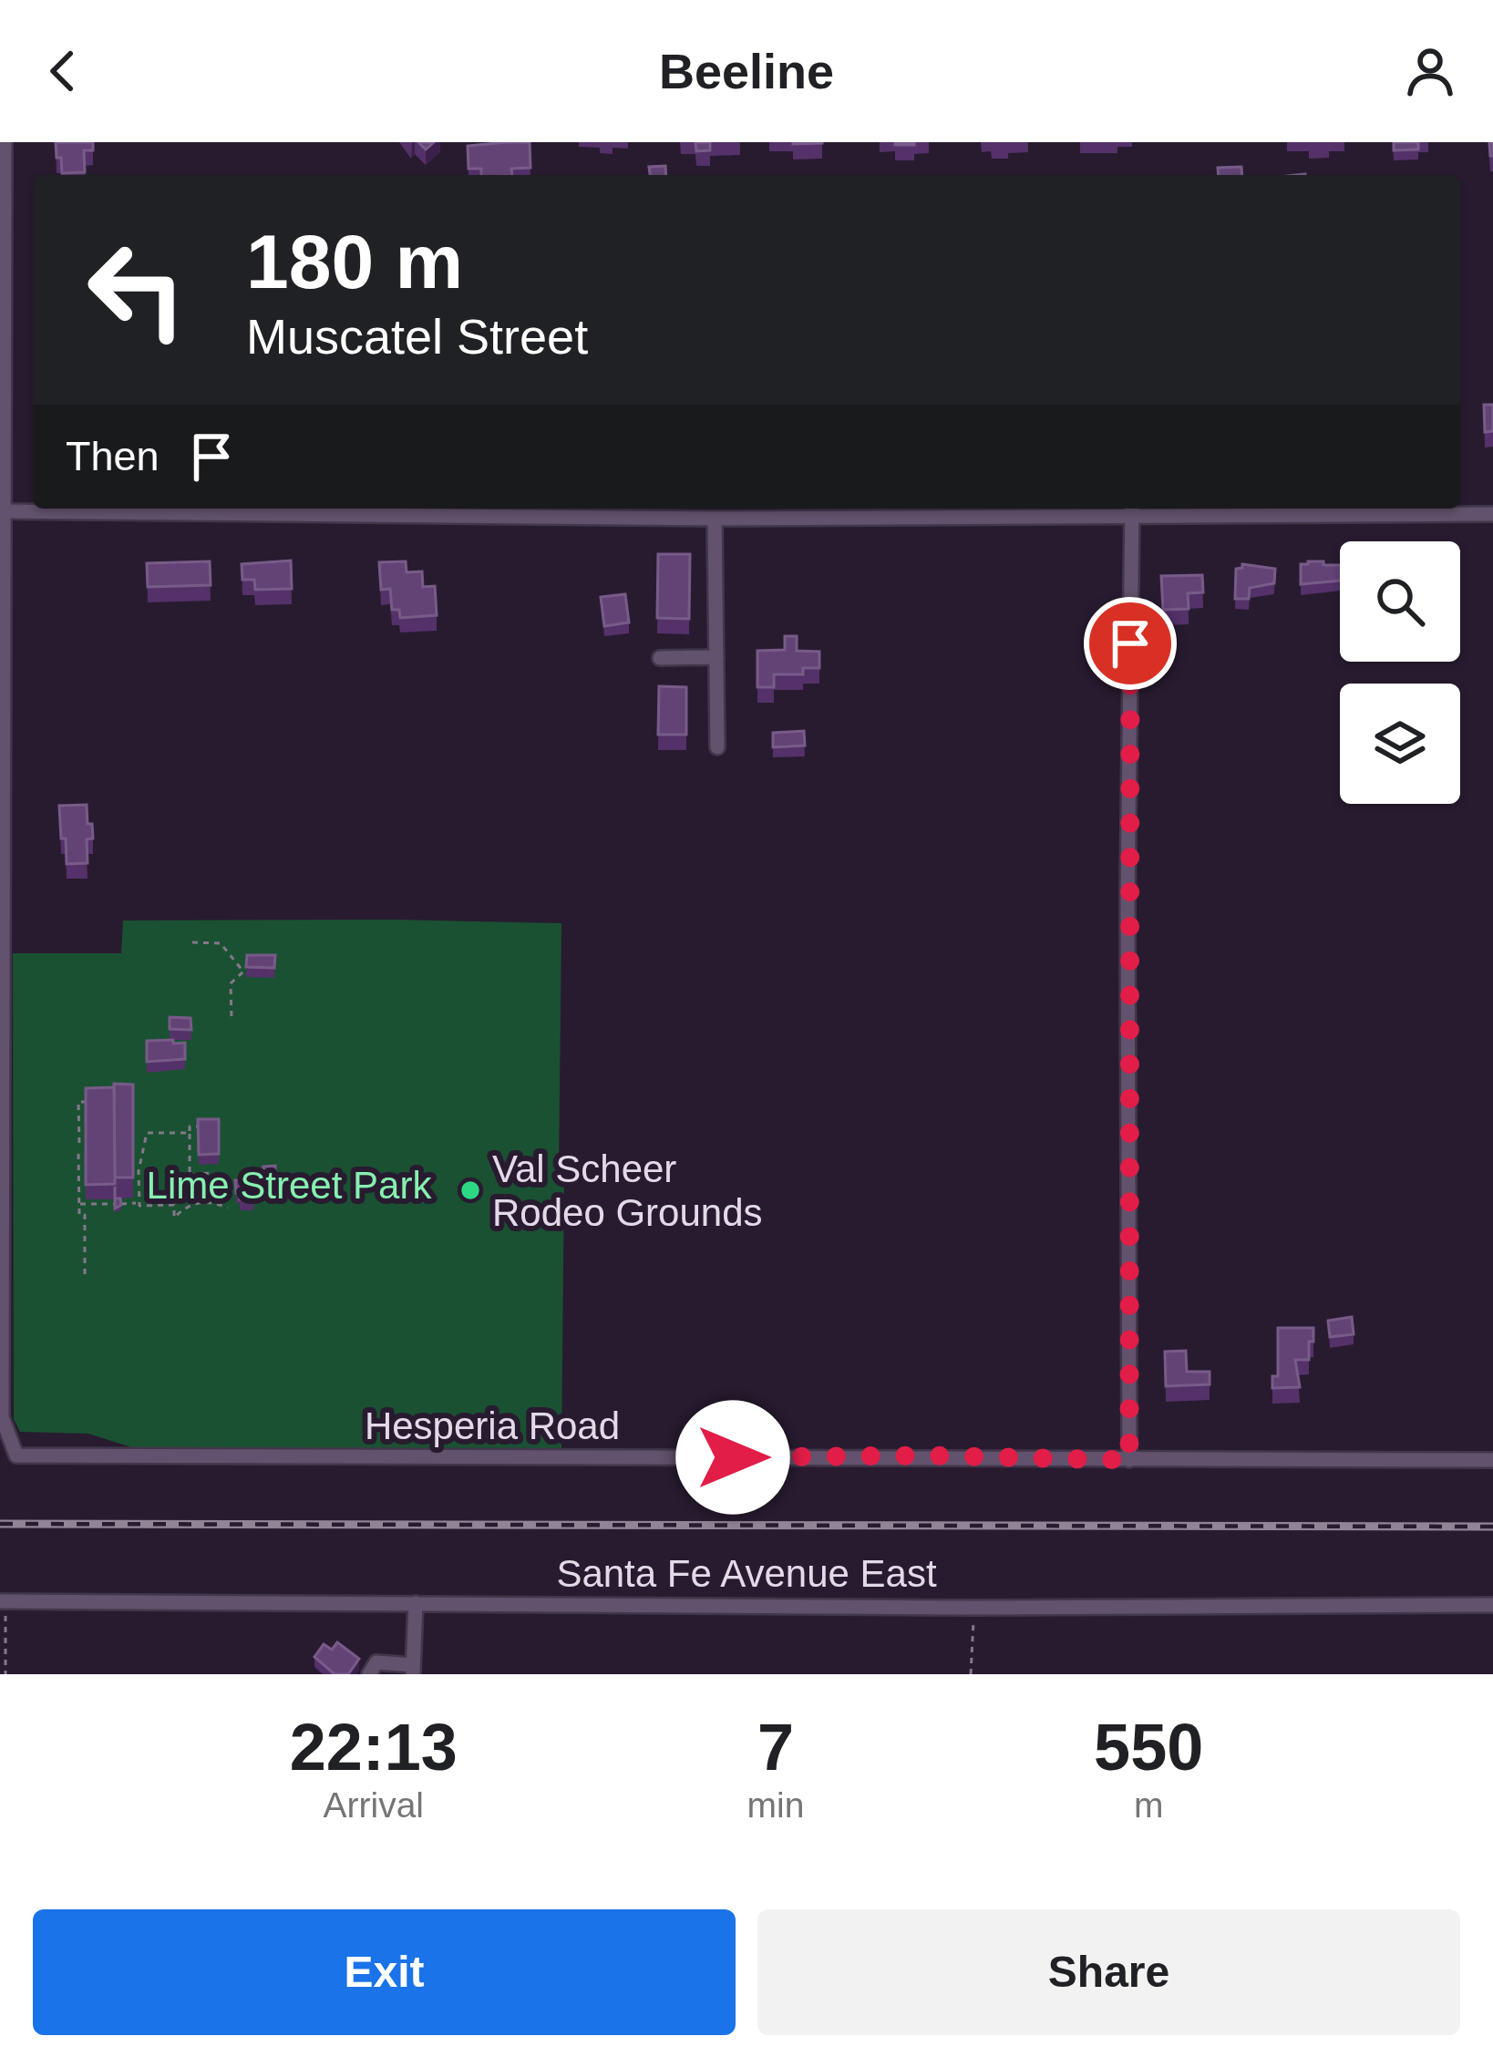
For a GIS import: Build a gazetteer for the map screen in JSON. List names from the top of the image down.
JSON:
{
  "streets": {
    "street": ["Hesperia Road", "Santa Fe Avenue East"]
  },
  "parks": ["Lime Street Park"],
  "places": ["Val Scheer Rodeo Grounds"],
  "page": {
    "header": "Beeline",
    "turn": ["180 m", "Muscatel Street"],
    "then": "Then",
    "eta": [
      "22:13",
      "Arrival",
      "7",
      "min",
      "550",
      "m"
    ],
    "buttons": ["Exit", "Share"]
  }
}
